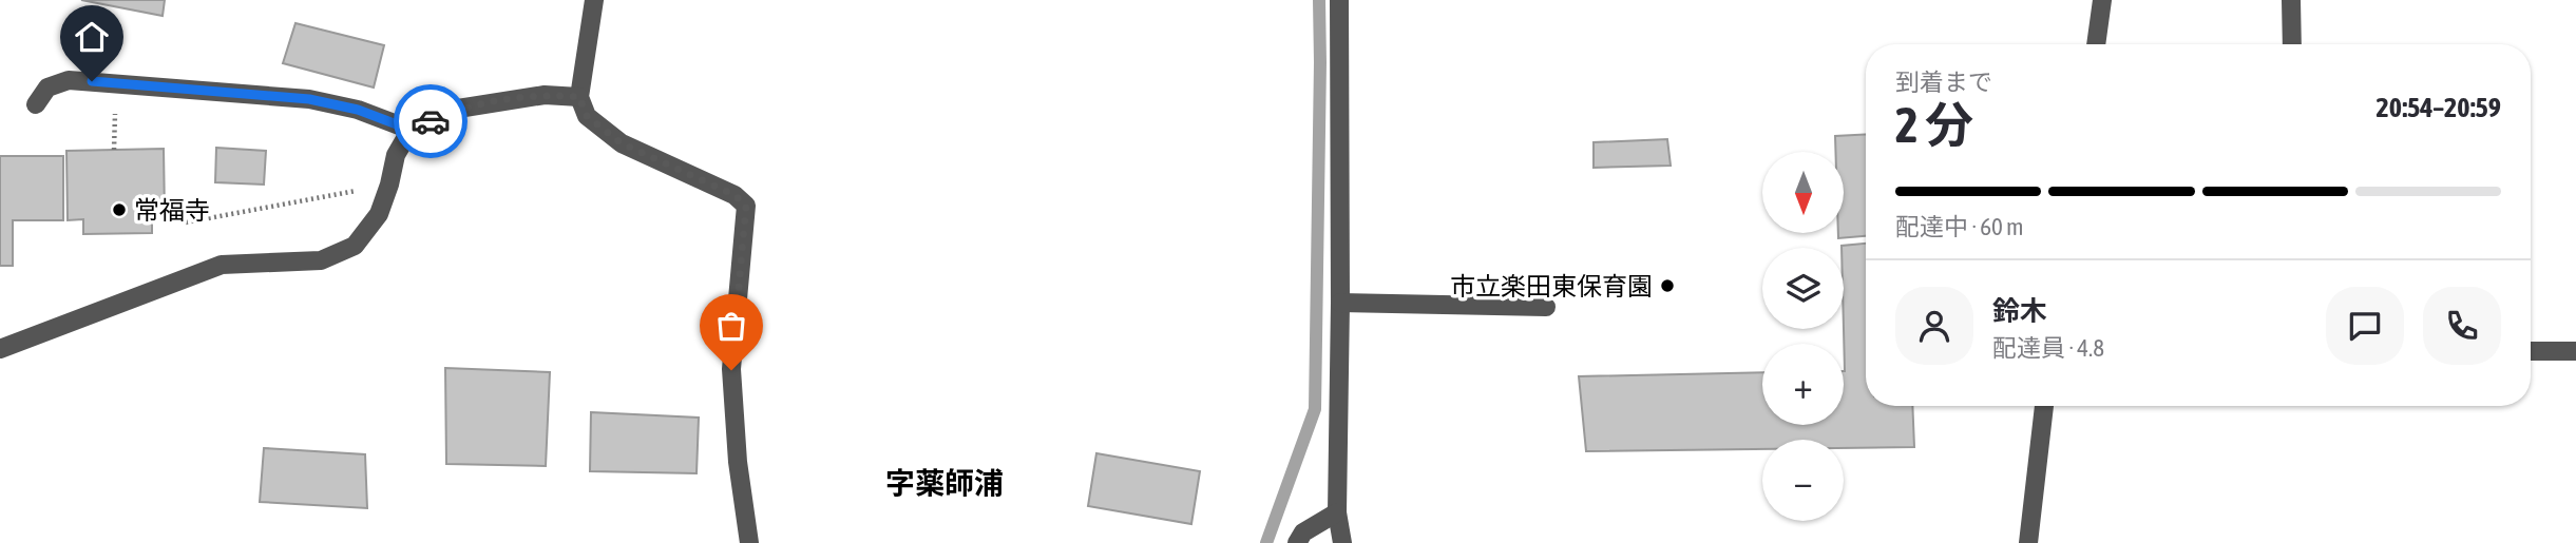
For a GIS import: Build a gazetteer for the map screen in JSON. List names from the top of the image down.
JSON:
{
  "districts": ["字薬師浦"],
  "places": ["常福寺", "市立楽田東保育園"],
  "north": "bottom",
  "page": {
    "heading": ["2 分", "到着まで", "20:54–20:59"],
    "panel": ["鈴木", "配達員 · 4.8"],
    "map_buttons": ["+", "−"],
    "bar": "配達中 · 60 m"
  }
}
